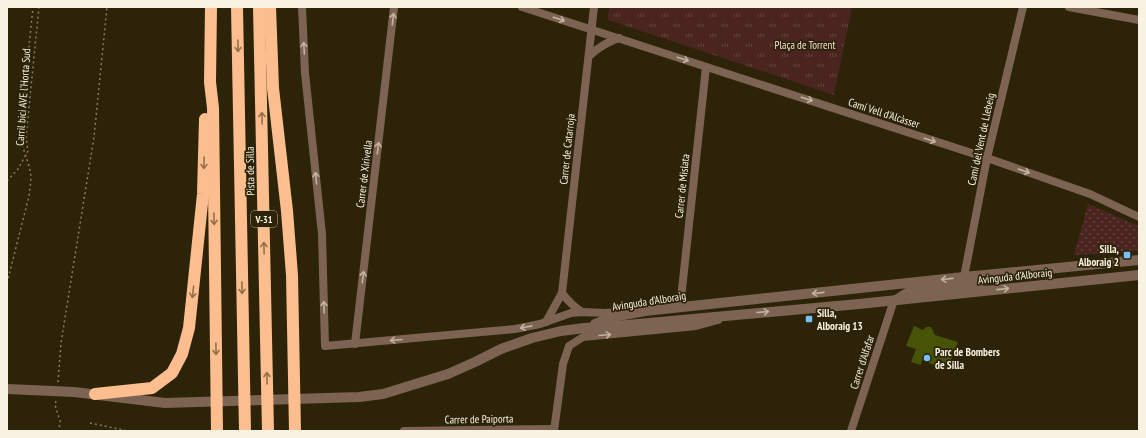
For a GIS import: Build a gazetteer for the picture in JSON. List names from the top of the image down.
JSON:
{
  "streets": {
    "highway": ["Pista de Silla", "V-31"],
    "street": [
      "Camí Vell d'Alcàsser",
      "Camí del Vent de Llebeig",
      "Carrer de Catarroja",
      "Carrer de Xirivella",
      "Carrer de Mislata",
      "Avinguda d’Alboraig",
      "Carrer d'Alfafar",
      "Carrer de Paiporta"
    ],
    "path": ["Carril bici AVE l'Horta Sud"]
  },
  "crossings": [
    ["Camí Vell d'Alcàsser", "Camí del Vent de Llebeig"],
    ["Camí Vell d'Alcàsser", "Carrer de Catarroja"],
    ["Camí Vell d'Alcàsser", "Carrer de Mislata"],
    ["Camí del Vent de Llebeig", "Avinguda d’Alboraig"],
    ["Carrer de Mislata", "Avinguda d’Alboraig"],
    ["Avinguda d’Alboraig", "Carrer d'Alfafar"]
  ],
  "one_way": ["Camí Vell d'Alcàsser", "Carrer de Xirivella"],
  "parks": ["Plaça de Torrent"],
  "places": {
    "transit": ["Silla, Alboraig 2", "Silla, Alboraig 13"],
    "other": ["Parc de Bombers de Silla"]
  }
}
